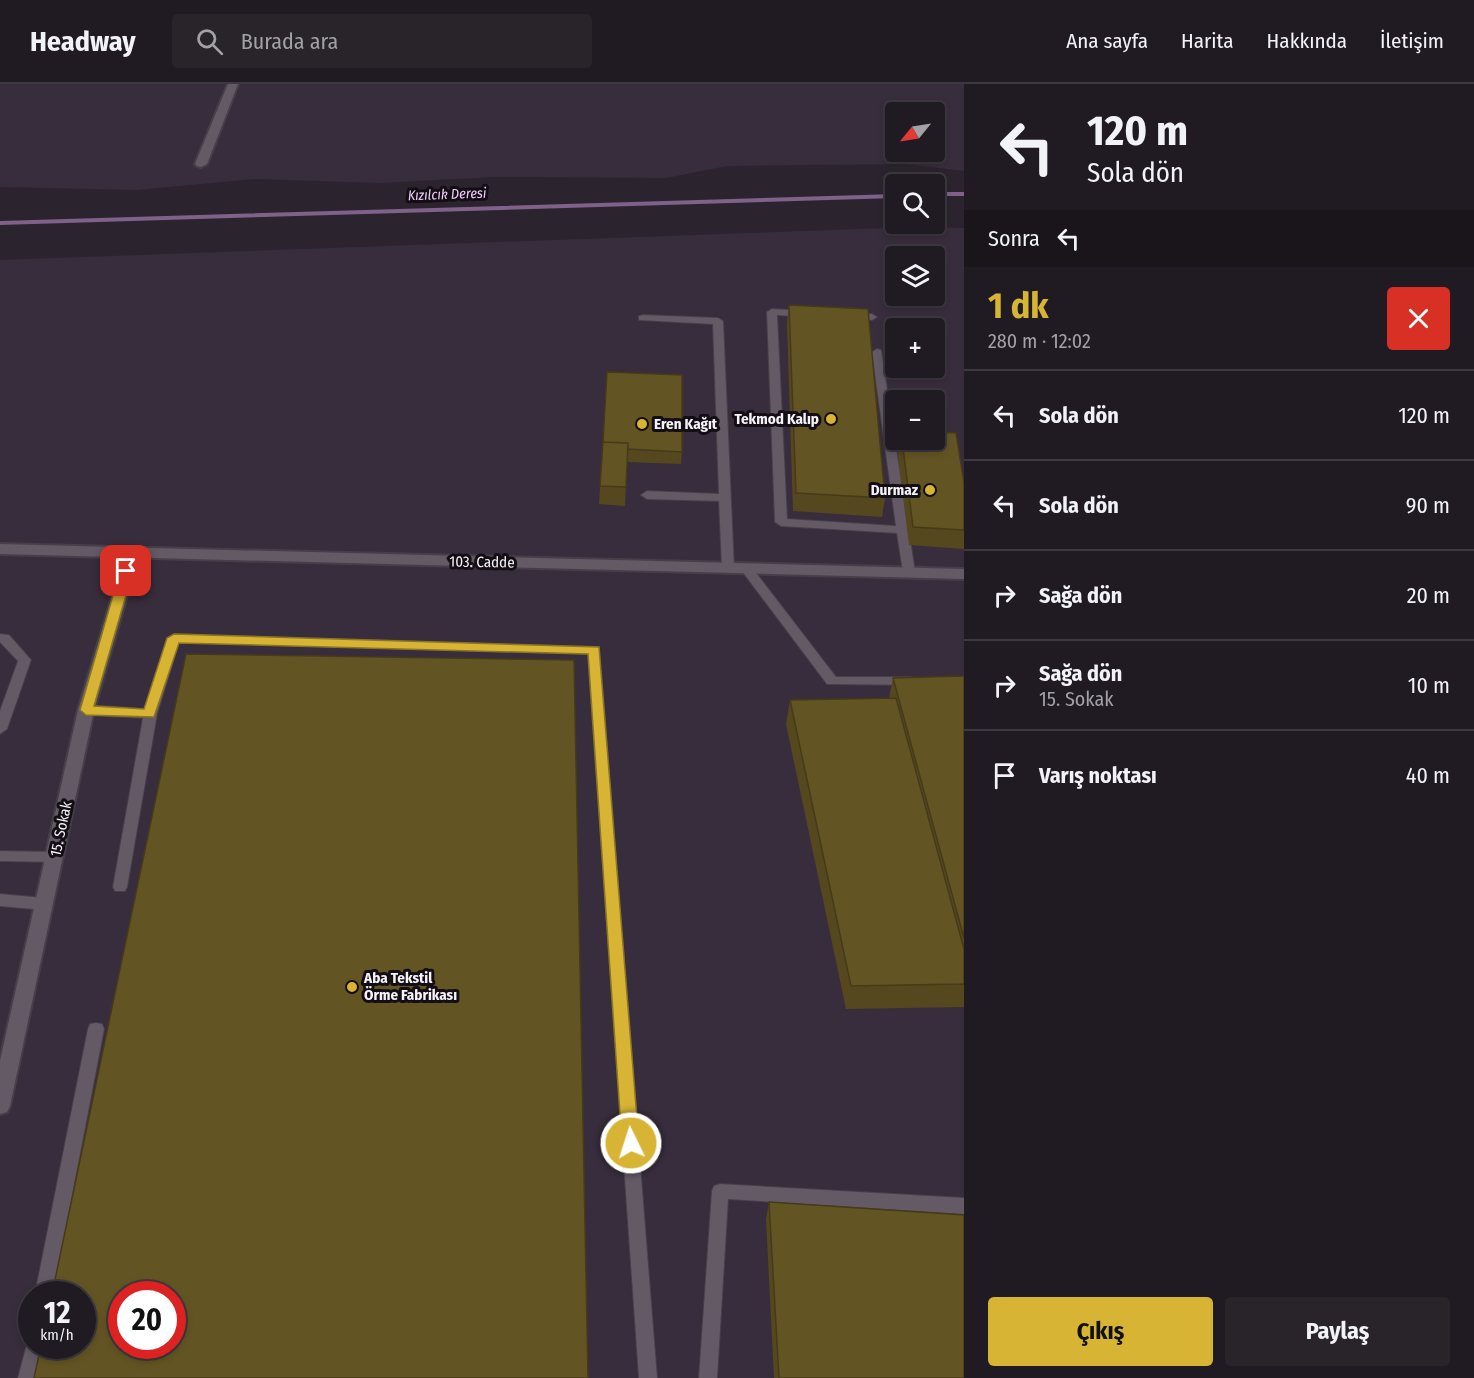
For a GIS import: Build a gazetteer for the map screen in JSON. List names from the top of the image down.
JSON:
{
  "streets": {
    "street": ["103. Cadde", "15. Sokak"]
  },
  "crossings": [
    ["103. Cadde", "15. Sokak"]
  ],
  "water": ["Kızılcık Deresi"],
  "places": [
    "Tekmod Kalıp",
    "Eren Kağıt",
    "Durmaz",
    "Aba Tekstil Örme Fabrikası"
  ],
  "north": "bottom left",
  "page": {
    "header": "Headway",
    "search": "Burada ara",
    "nav": [
      "Ana sayfa",
      "Harita",
      "Hakkında",
      "İletişim"
    ],
    "turn": ["120 m", "Sola dön"],
    "map_buttons": ["+", "−"],
    "then": "Sonra",
    "heading": ["1 dk", "280 m · 12:02"],
    "list": [
      {
        "name": "Sola dön",
        "value": "120 m"
      },
      {
        "name": "Sola dön",
        "value": "90 m"
      },
      {
        "name": "Sağa dön",
        "value": "20 m"
      },
      {
        "name": "Sağa dön",
        "note": "15. Sokak",
        "value": "10 m"
      },
      {
        "name": "Varış noktası",
        "value": "40 m"
      }
    ],
    "speed": "12 km/h",
    "limit": "20",
    "buttons": ["Çıkış", "Paylaş"]
  }
}
